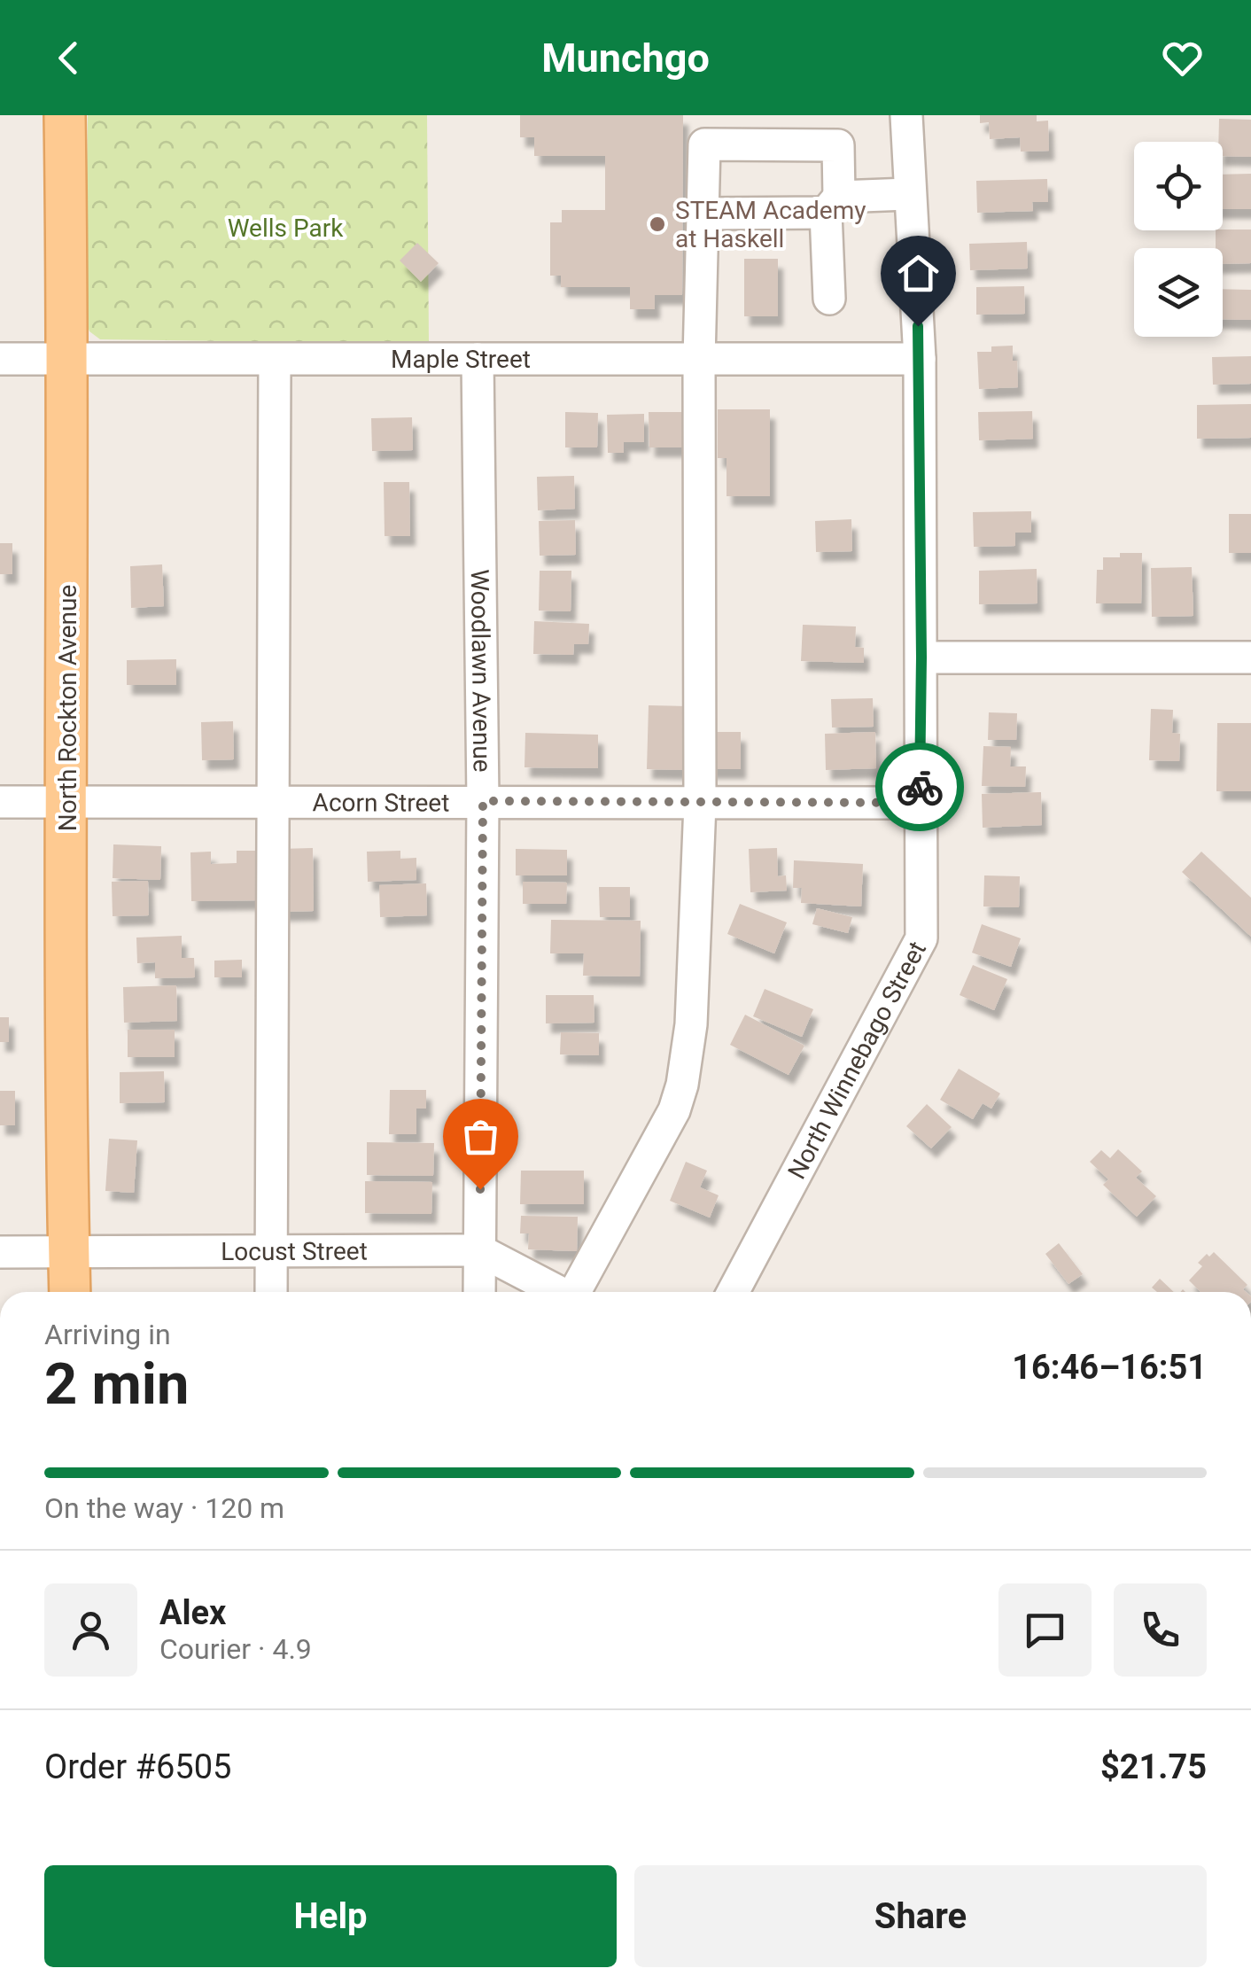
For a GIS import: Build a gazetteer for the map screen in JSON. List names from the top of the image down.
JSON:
{
  "streets": {
    "main road": ["North Rockton Avenue"],
    "street": [
      "Maple Street",
      "Woodlawn Avenue",
      "Acorn Street",
      "North Winnebago Street",
      "Locust Street"
    ]
  },
  "crossings": [
    ["Maple Street", "Woodlawn Avenue"],
    ["Maple Street", "North Rockton Avenue"],
    ["Maple Street", "North Winnebago Street"],
    ["Woodlawn Avenue", "Acorn Street"],
    ["Woodlawn Avenue", "Locust Street"],
    ["North Rockton Avenue", "Acorn Street"],
    ["North Rockton Avenue", "Locust Street"],
    ["Acorn Street", "North Winnebago Street"]
  ],
  "parks": ["Wells Park"],
  "places": ["STEAM Academy at Haskell"],
  "page": {
    "header": "Munchgo",
    "heading": ["2 min", "Arriving in", "16:46–16:51"],
    "panel": [
      "Alex",
      "Courier · 4.9",
      "Order #6505",
      "$21.75"
    ],
    "bar": "On the way · 120 m",
    "buttons": ["Help", "Share"]
  }
}
